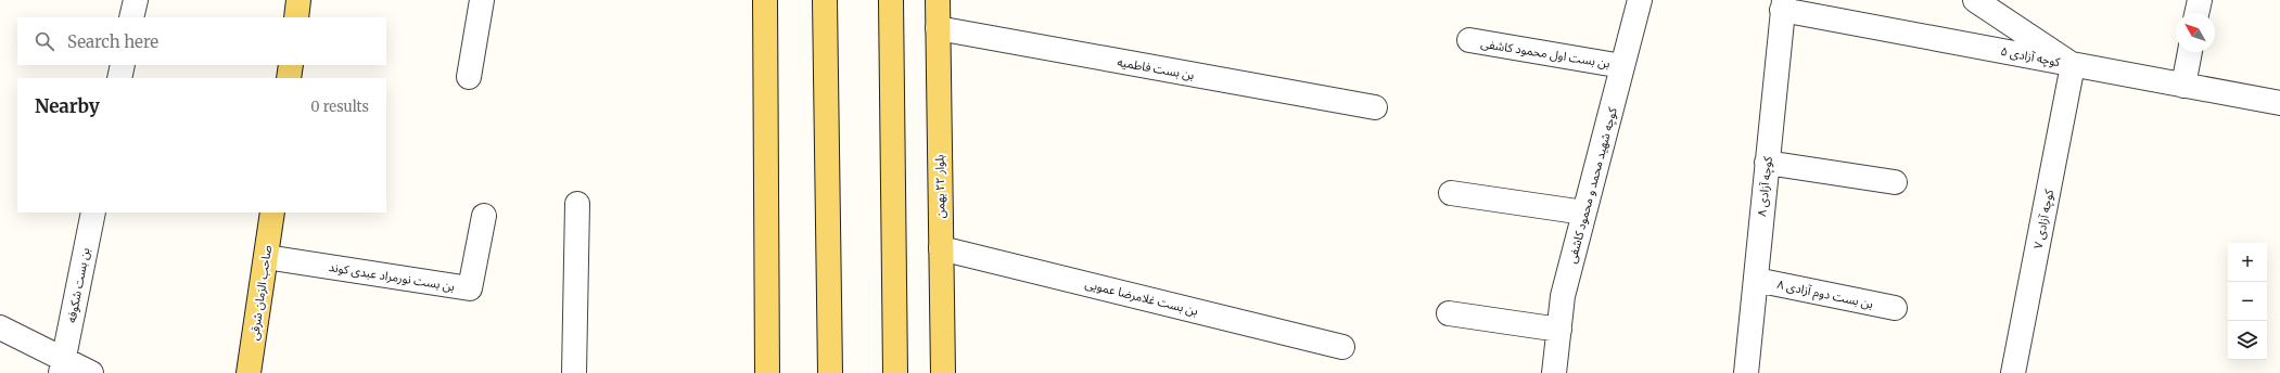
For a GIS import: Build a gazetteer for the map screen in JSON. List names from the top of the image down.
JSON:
{
  "streets": {
    "main road": ["بلوار ۲۲ بهمن", "صاحب الزمان شرقی"],
    "street": [
      "بن بست اول محمود کاشفی",
      "کوچه آزادی ۵",
      "بن بست فاطمیه",
      "کوچه شهید محمد و محمود کاشفی",
      "کوچه آزادی ۸",
      "کوچه آزادی ۷",
      "بن بست نورمراد عبدی کوند",
      "بن بست شکوفه",
      "بن بست دوم آزادی ۸",
      "بن بست غلامرضا عمویی"
    ]
  },
  "crossings": [
    ["بن بست اول محمود کاشفی", "کوچه شهید محمد و محمود کاشفی"],
    ["کوچه آزادی ۵", "کوچه آزادی ۸"],
    ["کوچه آزادی ۵", "کوچه آزادی ۷"],
    ["بن بست فاطمیه", "بلوار ۲۲ بهمن"],
    ["بلوار ۲۲ بهمن", "بن بست غلامرضا عمویی"],
    ["کوچه آزادی ۸", "بن بست دوم آزادی ۸"],
    ["بن بست نورمراد عبدی کوند", "صاحب الزمان شرقی"]
  ],
  "north": "top left",
  "page": {
    "search": "Search here",
    "heading": ["Nearby", "0 results"],
    "map_buttons": ["+", "−"]
  }
}
